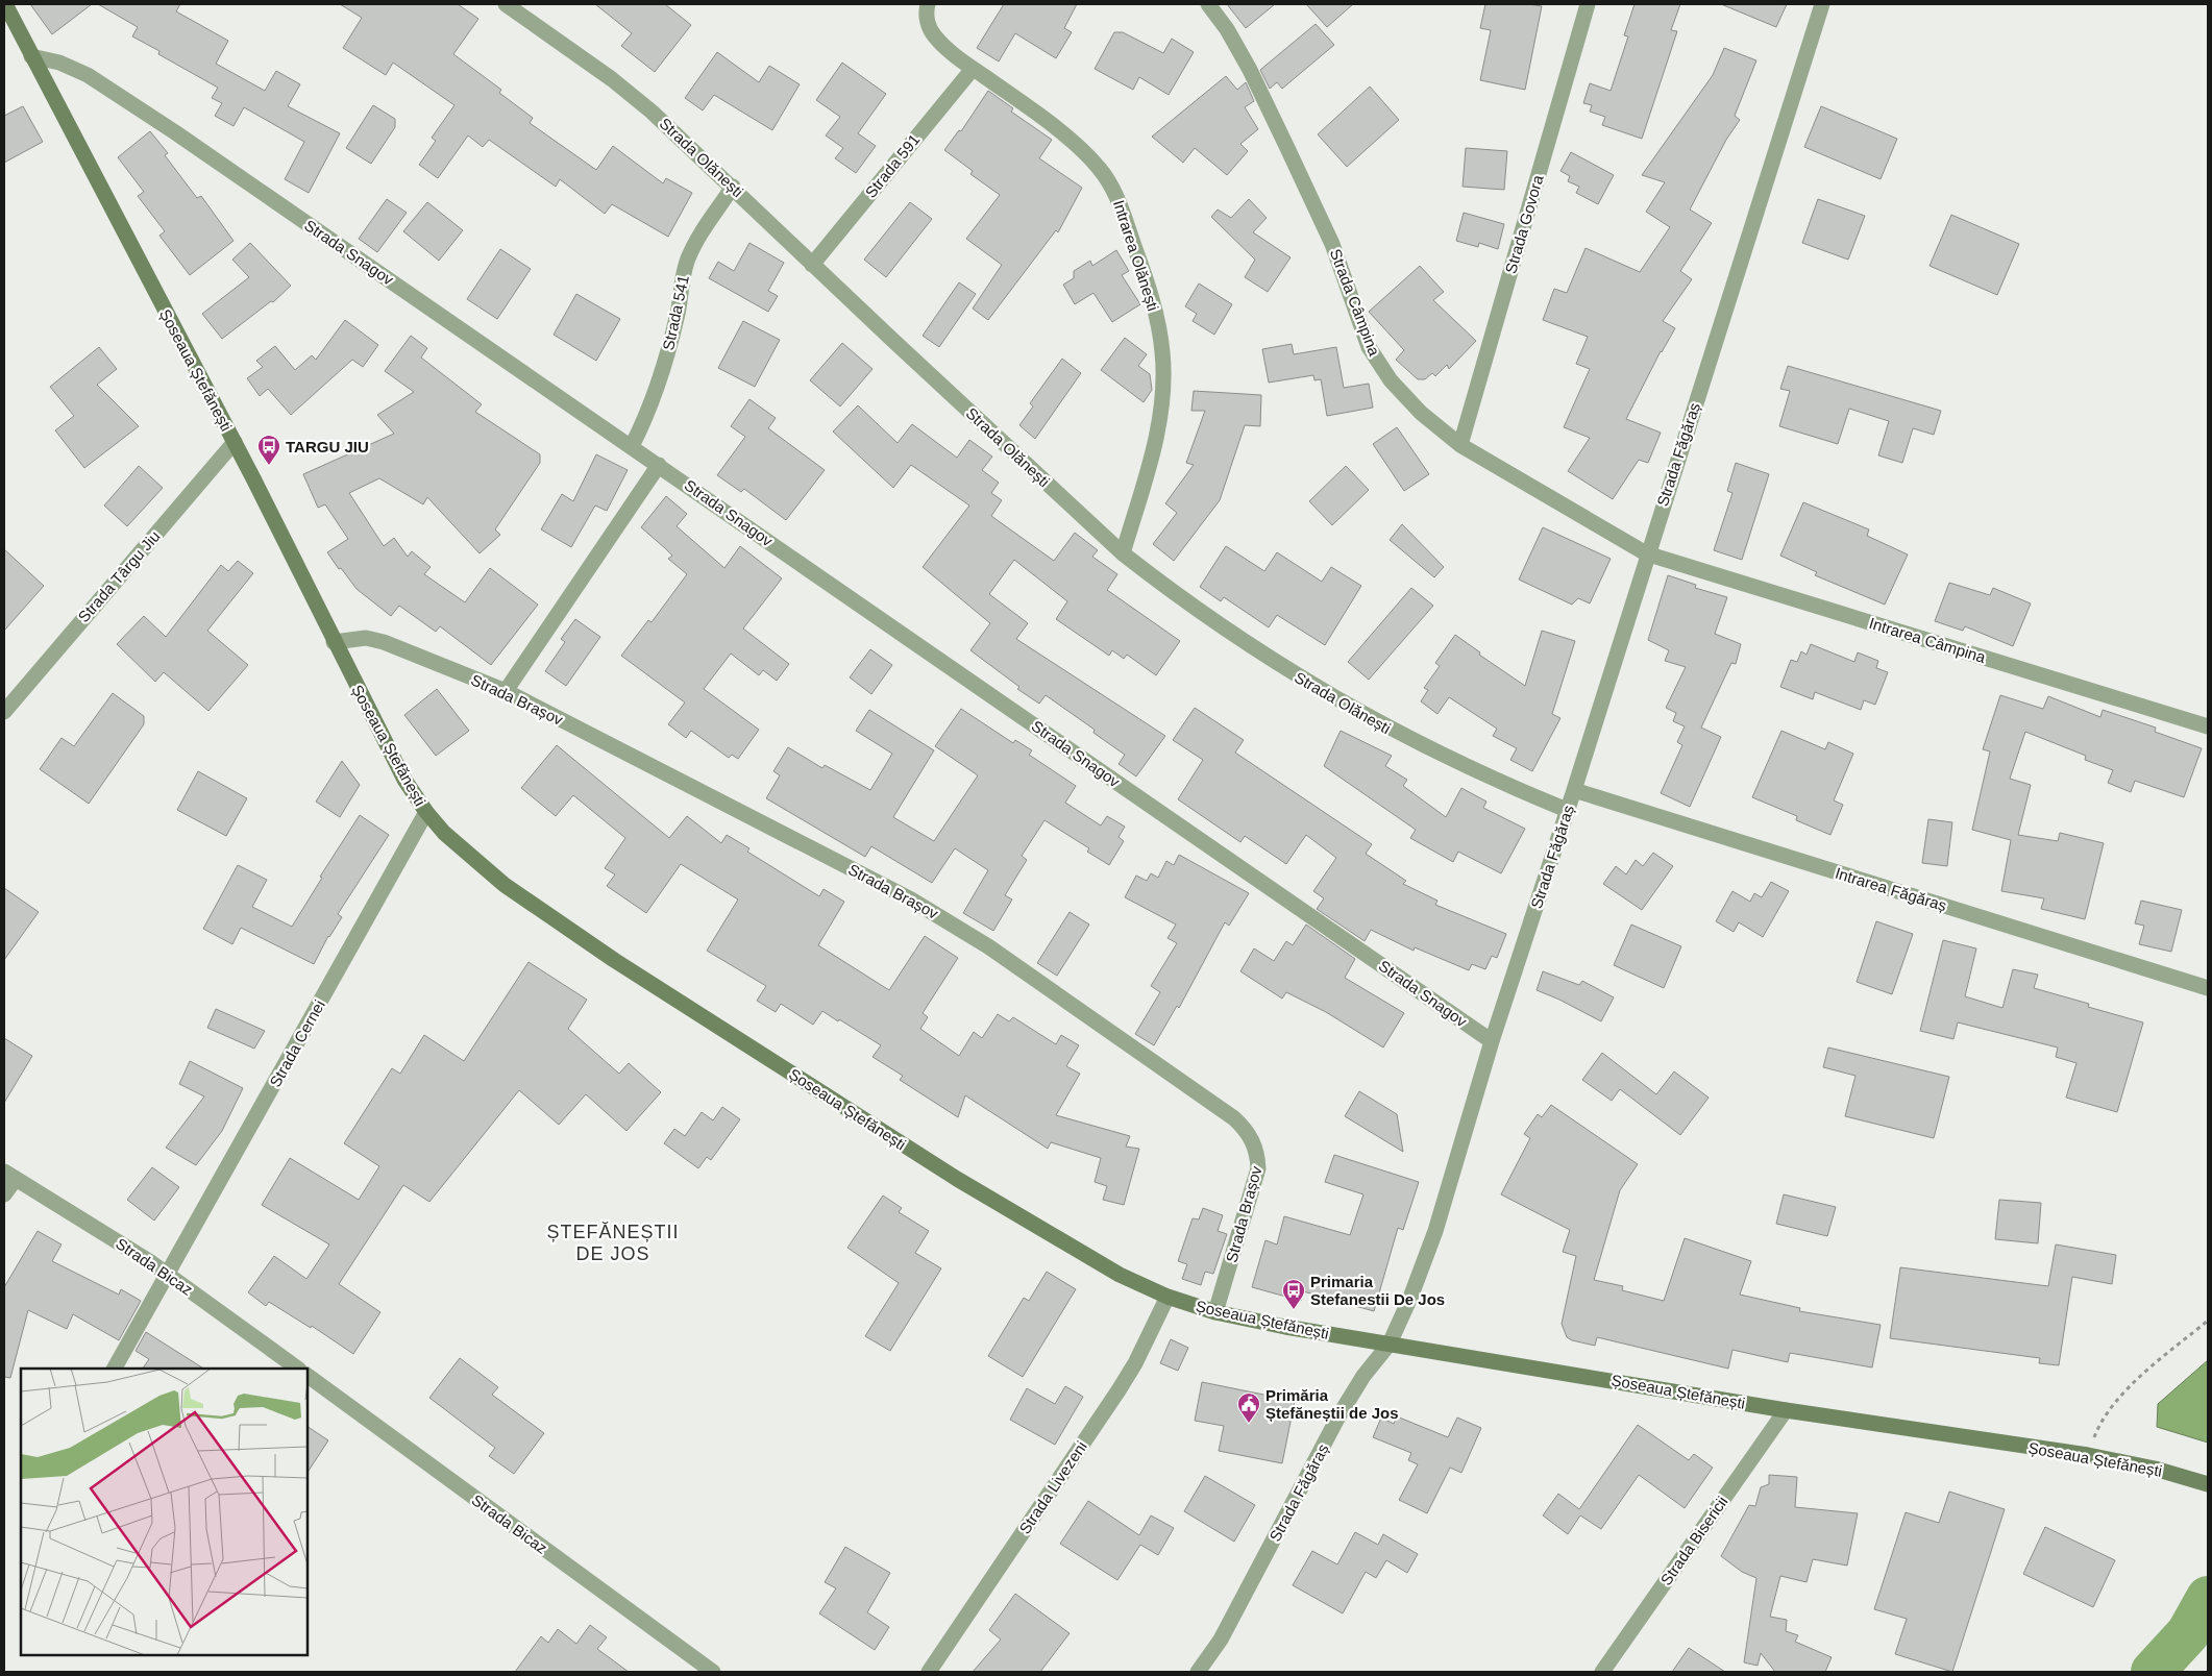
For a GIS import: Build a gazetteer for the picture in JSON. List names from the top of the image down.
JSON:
{
  "streets": {
    "main road": ["Șoseaua Ștefănești"],
    "street": [
      "Strada Olănești",
      "Strada 591",
      "Strada Govora",
      "Strada Snagov",
      "Intrarea Olănești",
      "Strada Câmpina",
      "Strada 541",
      "Strada Făgăraș",
      "Strada Târgu Jiu",
      "Intrarea Câmpina",
      "Strada Brașov",
      "Intrarea Făgăraș",
      "Strada Cernei",
      "Strada Bicaz",
      "Strada Livezeni",
      "Strada Bisericii"
    ]
  },
  "crossings": [
    ["Strada Olănești", "Strada 591"],
    ["Strada Olănești", "Intrarea Olănești"],
    ["Strada Olănești", "Strada 541"],
    ["Strada Olănești", "Strada Făgăraș"],
    ["Strada 591", "Intrarea Olănești"],
    ["Strada Govora", "Strada Câmpina"],
    ["Strada Snagov", "Strada 541"],
    ["Strada Snagov", "Șoseaua Ștefănești"],
    ["Strada Snagov", "Strada Făgăraș"],
    ["Strada Câmpina", "Strada Făgăraș"],
    ["Strada Câmpina", "Intrarea Câmpina"],
    ["Șoseaua Ștefănești", "Strada Făgăraș"],
    ["Șoseaua Ștefănești", "Strada Târgu Jiu"],
    ["Șoseaua Ștefănești", "Strada Brașov"],
    ["Șoseaua Ștefănești", "Strada Cernei"],
    ["Șoseaua Ștefănești", "Strada Livezeni"],
    ["Șoseaua Ștefănești", "Strada Bisericii"],
    ["Strada Făgăraș", "Intrarea Câmpina"],
    ["Strada Făgăraș", "Intrarea Făgăraș"],
    ["Strada Cernei", "Strada Bicaz"]
  ],
  "districts": ["ȘTEFĂNEȘTII DE JOS"],
  "places": {
    "bus stop": ["TARGU JIU", "Primaria Stefanestii De Jos"],
    "public building": ["Primăria Ștefăneștii de Jos"]
  }
}
